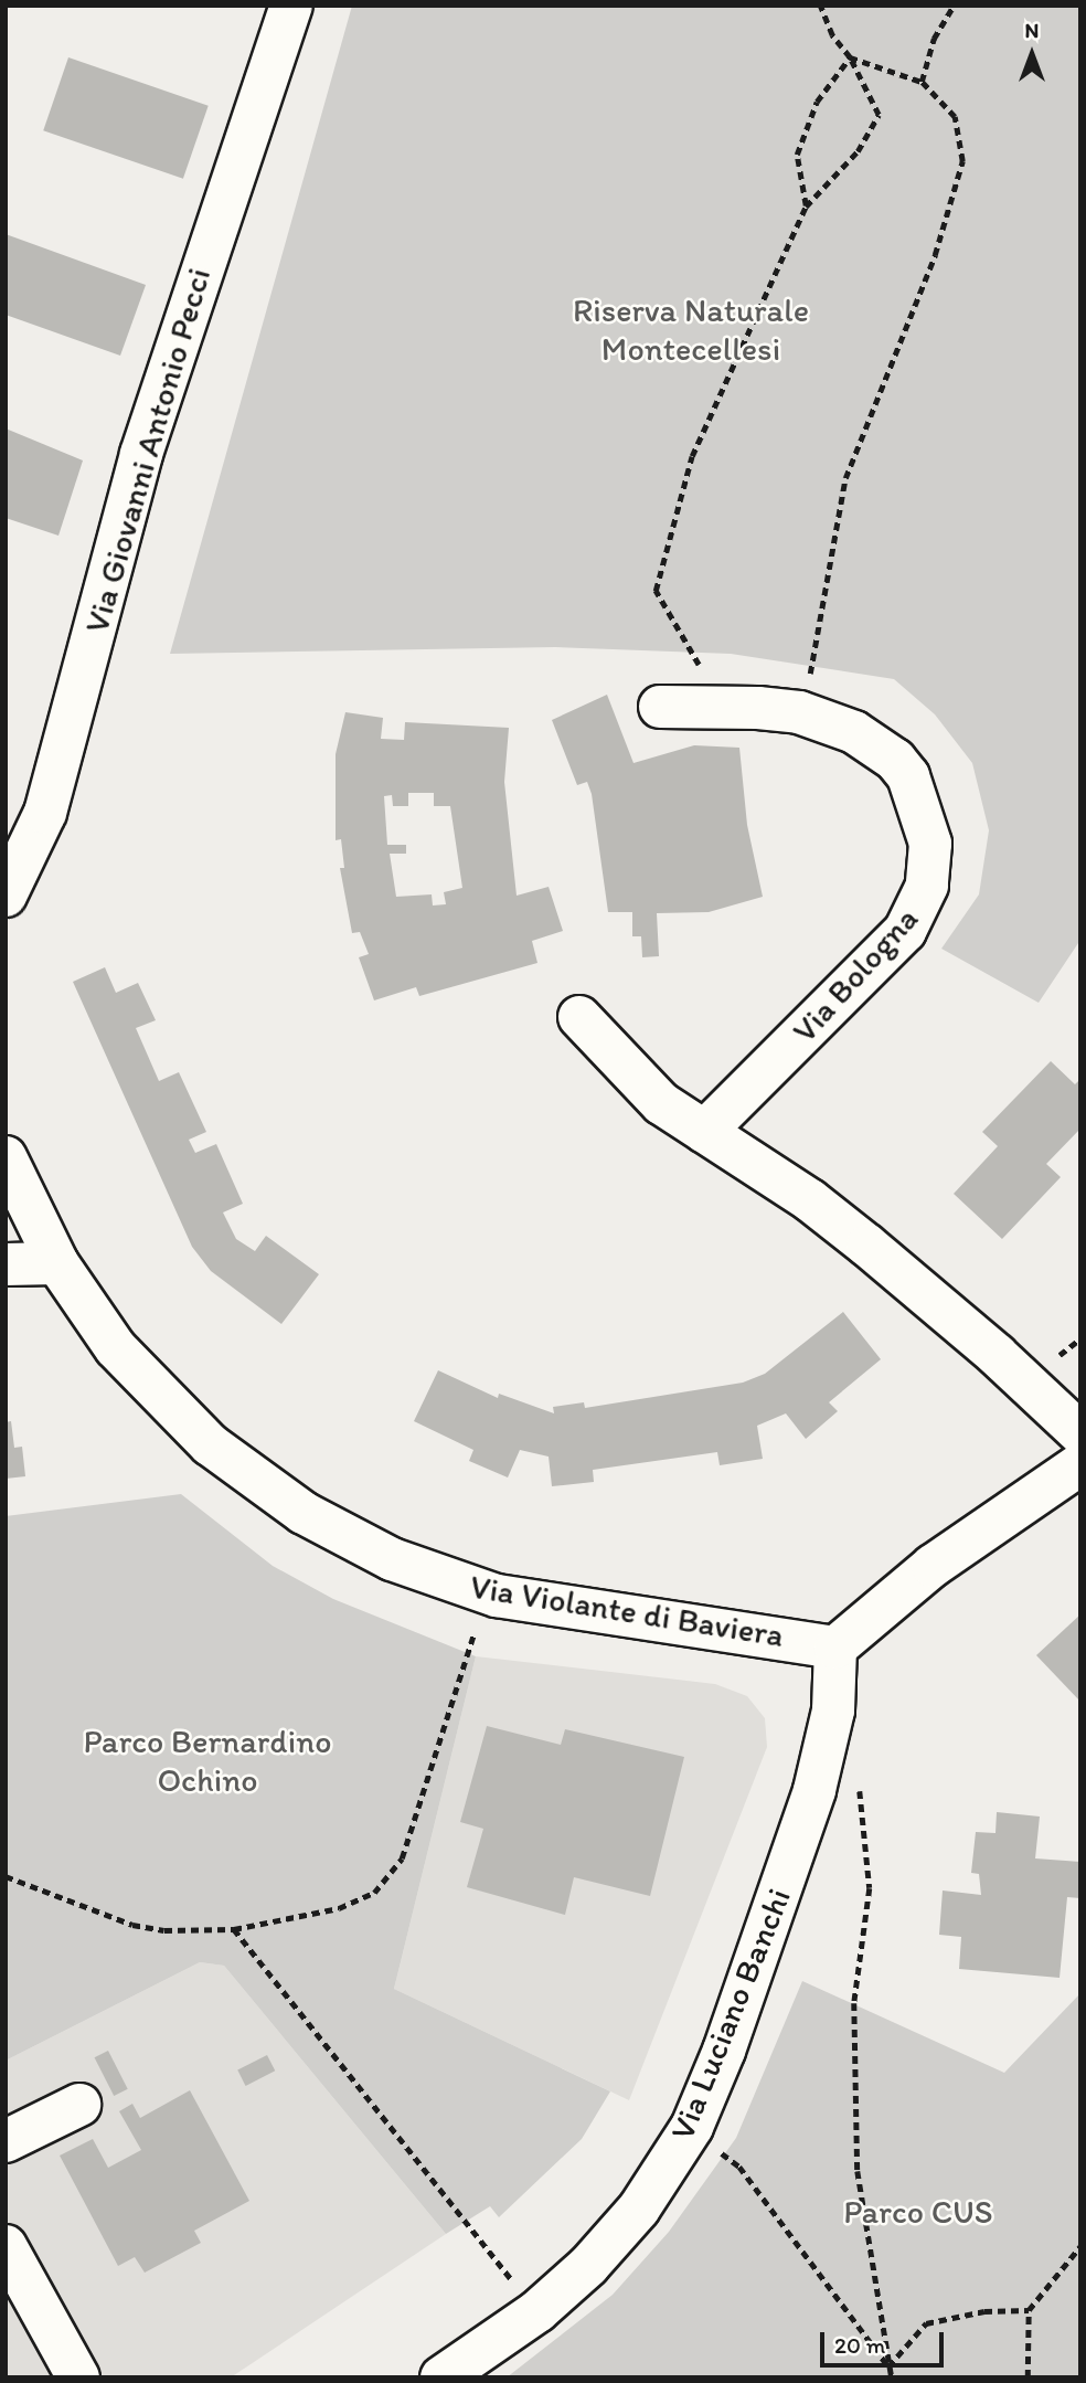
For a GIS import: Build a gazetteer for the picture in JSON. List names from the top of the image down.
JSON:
{
  "streets": {
    "street": [
      "Via Giovanni Antonio Pecci",
      "Via Bologna",
      "Via Violante di Baviera",
      "Via Luciano Banchi"
    ]
  },
  "crossings": [
    ["Via Violante di Baviera", "Via Luciano Banchi"]
  ],
  "parks": ["Riserva Naturale Montecellesi", "Parco Bernardino Ochino", "Parco CUS"],
  "scale_bar": "20 m",
  "north": "top"
}
